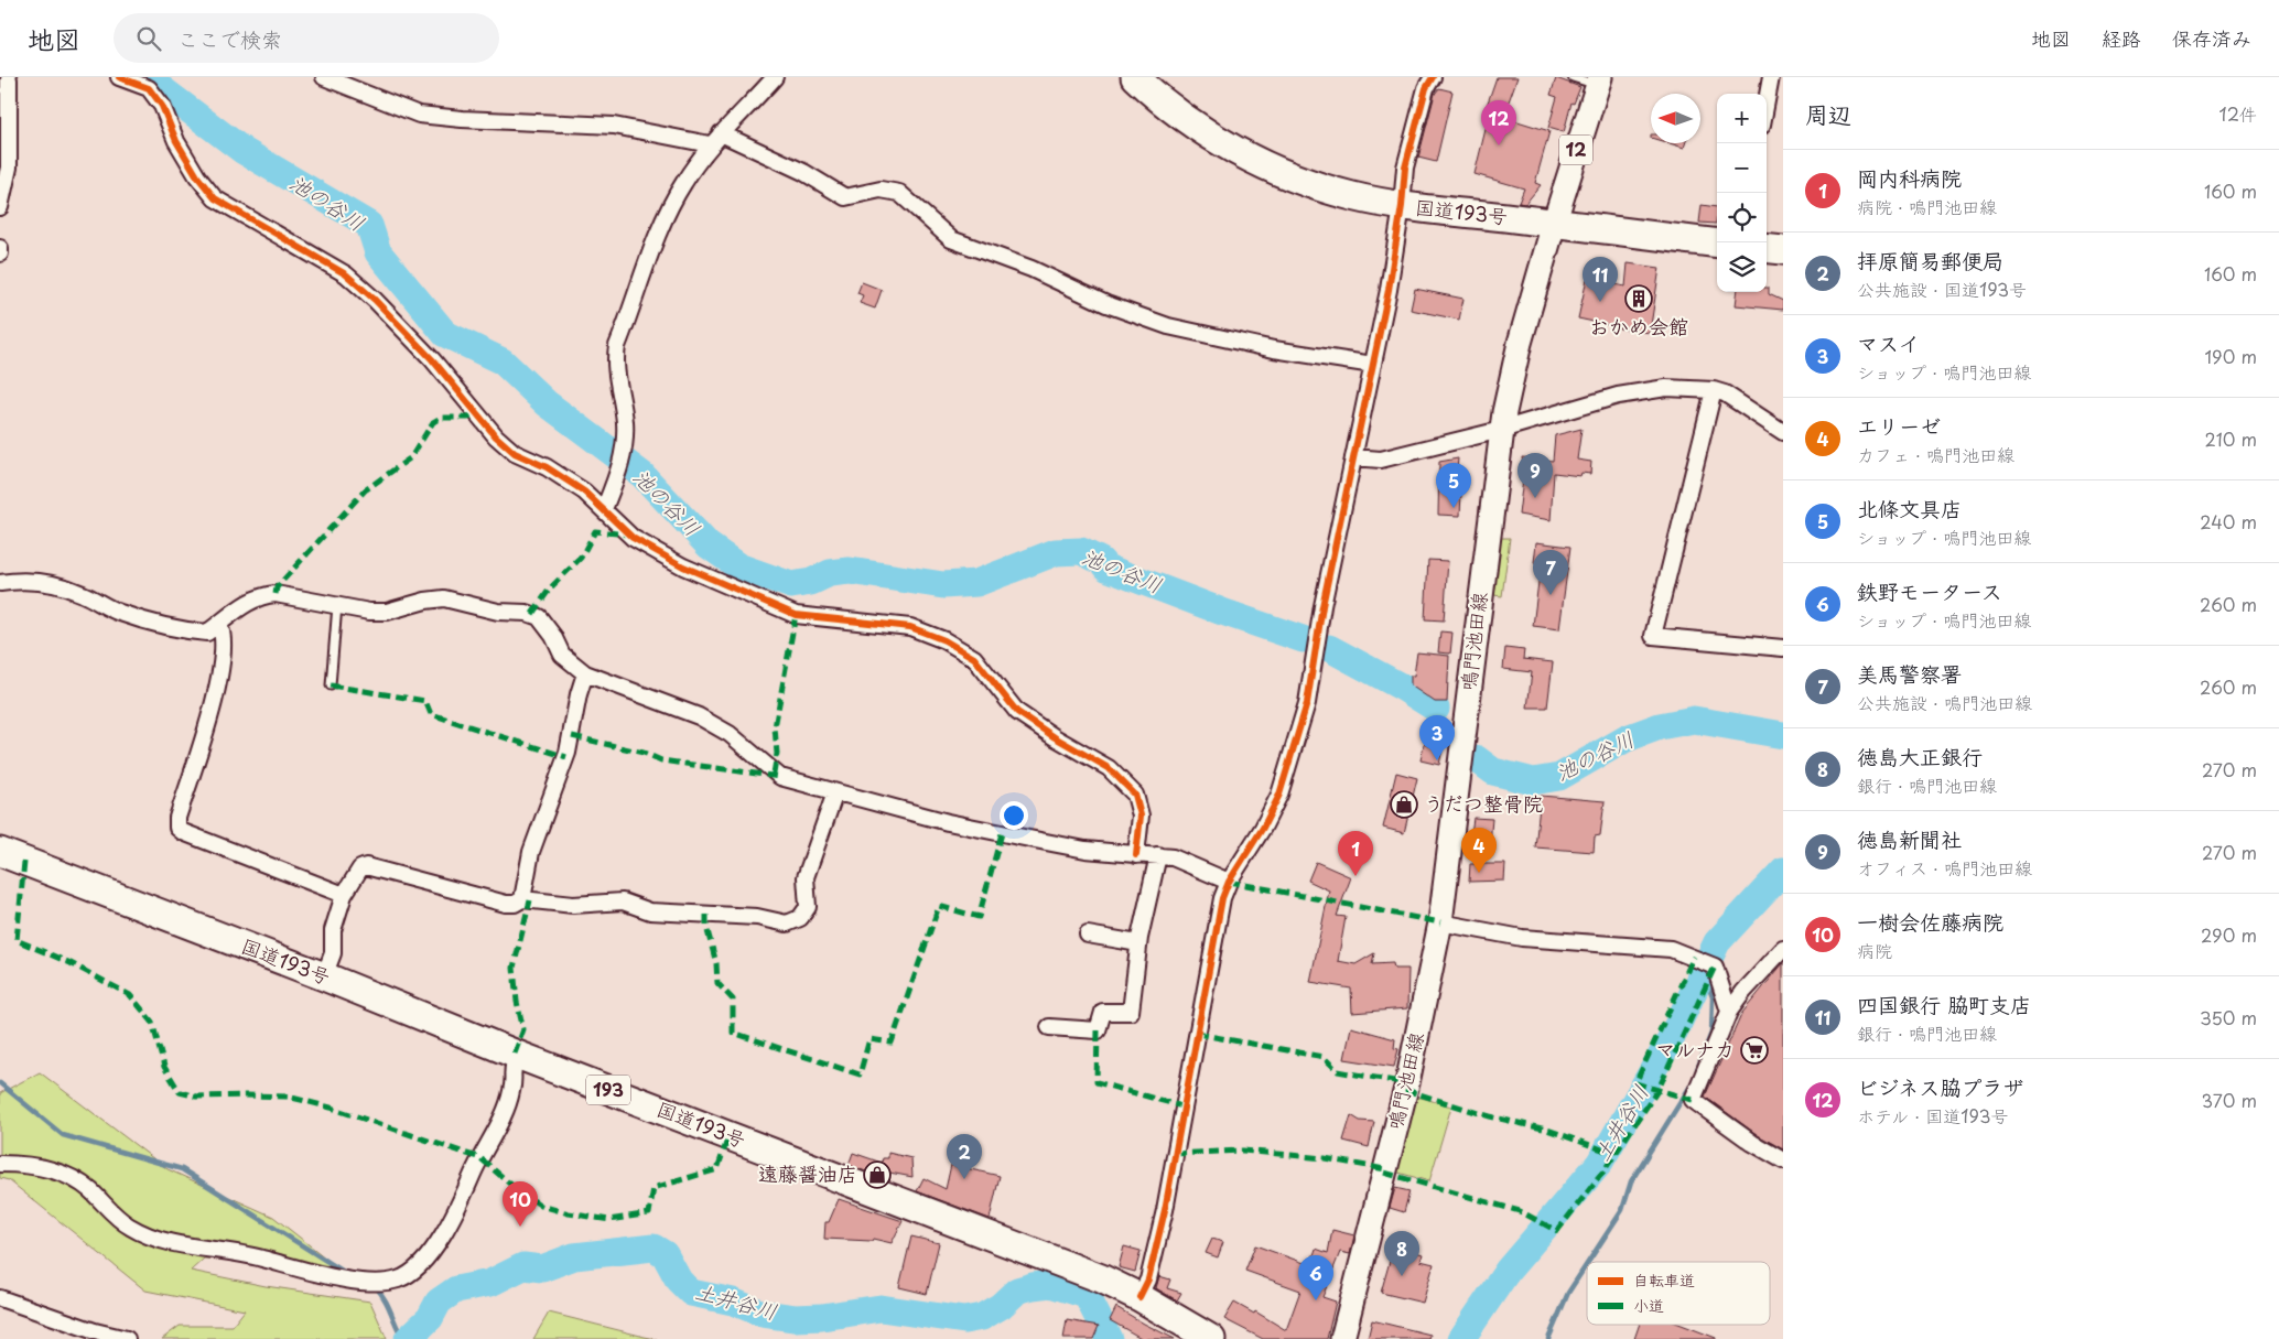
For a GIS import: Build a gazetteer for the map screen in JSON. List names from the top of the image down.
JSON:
{
  "streets": {
    "highway": ["国道193号", "193"],
    "main road": ["12", "鳴門池田線"]
  },
  "crossings": [
    ["国道193号", "鳴門池田線"]
  ],
  "water": ["池の谷川", "土井谷川"],
  "places": {
    "building": ["おかめ会館"],
    "shop": ["うだつ整骨院", "遠藤醤油店"],
    "supermarket": ["マルナカ"]
  },
  "legend": ["自転車道", "小道"],
  "north": "left",
  "page": {
    "header": "地図",
    "search": "ここで検索",
    "nav": ["地図", "経路", "保存済み"],
    "heading": ["周辺", "12件"],
    "map_buttons": ["+", "−"],
    "pins": [
      "12",
      "11",
      "9",
      "5",
      "7",
      "3",
      "4",
      "1",
      "2",
      "10",
      "8",
      "6"
    ],
    "list": [
      {
        "mark": "1",
        "name": "岡内科病院",
        "note": "病院 · 鳴門池田線",
        "value": "160 m"
      },
      {
        "mark": "2",
        "name": "拝原簡易郵便局",
        "note": "公共施設 · 国道193号",
        "value": "160 m"
      },
      {
        "mark": "3",
        "name": "マスイ",
        "note": "ショップ · 鳴門池田線",
        "value": "190 m"
      },
      {
        "mark": "4",
        "name": "エリーゼ",
        "note": "カフェ · 鳴門池田線",
        "value": "210 m"
      },
      {
        "mark": "5",
        "name": "北條文具店",
        "note": "ショップ · 鳴門池田線",
        "value": "240 m"
      },
      {
        "mark": "6",
        "name": "鉄野モータース",
        "note": "ショップ · 鳴門池田線",
        "value": "260 m"
      },
      {
        "mark": "7",
        "name": "美馬警察署",
        "note": "公共施設 · 鳴門池田線",
        "value": "260 m"
      },
      {
        "mark": "8",
        "name": "徳島大正銀行",
        "note": "銀行 · 鳴門池田線",
        "value": "270 m"
      },
      {
        "mark": "9",
        "name": "徳島新聞社",
        "note": "オフィス · 鳴門池田線",
        "value": "270 m"
      },
      {
        "mark": "10",
        "name": "一樹会佐藤病院",
        "note": "病院",
        "value": "290 m"
      },
      {
        "mark": "11",
        "name": "四国銀行 脇町支店",
        "note": "銀行 · 鳴門池田線",
        "value": "350 m"
      },
      {
        "mark": "12",
        "name": "ビジネス脇プラザ",
        "note": "ホテル · 国道193号",
        "value": "370 m"
      }
    ]
  }
}
